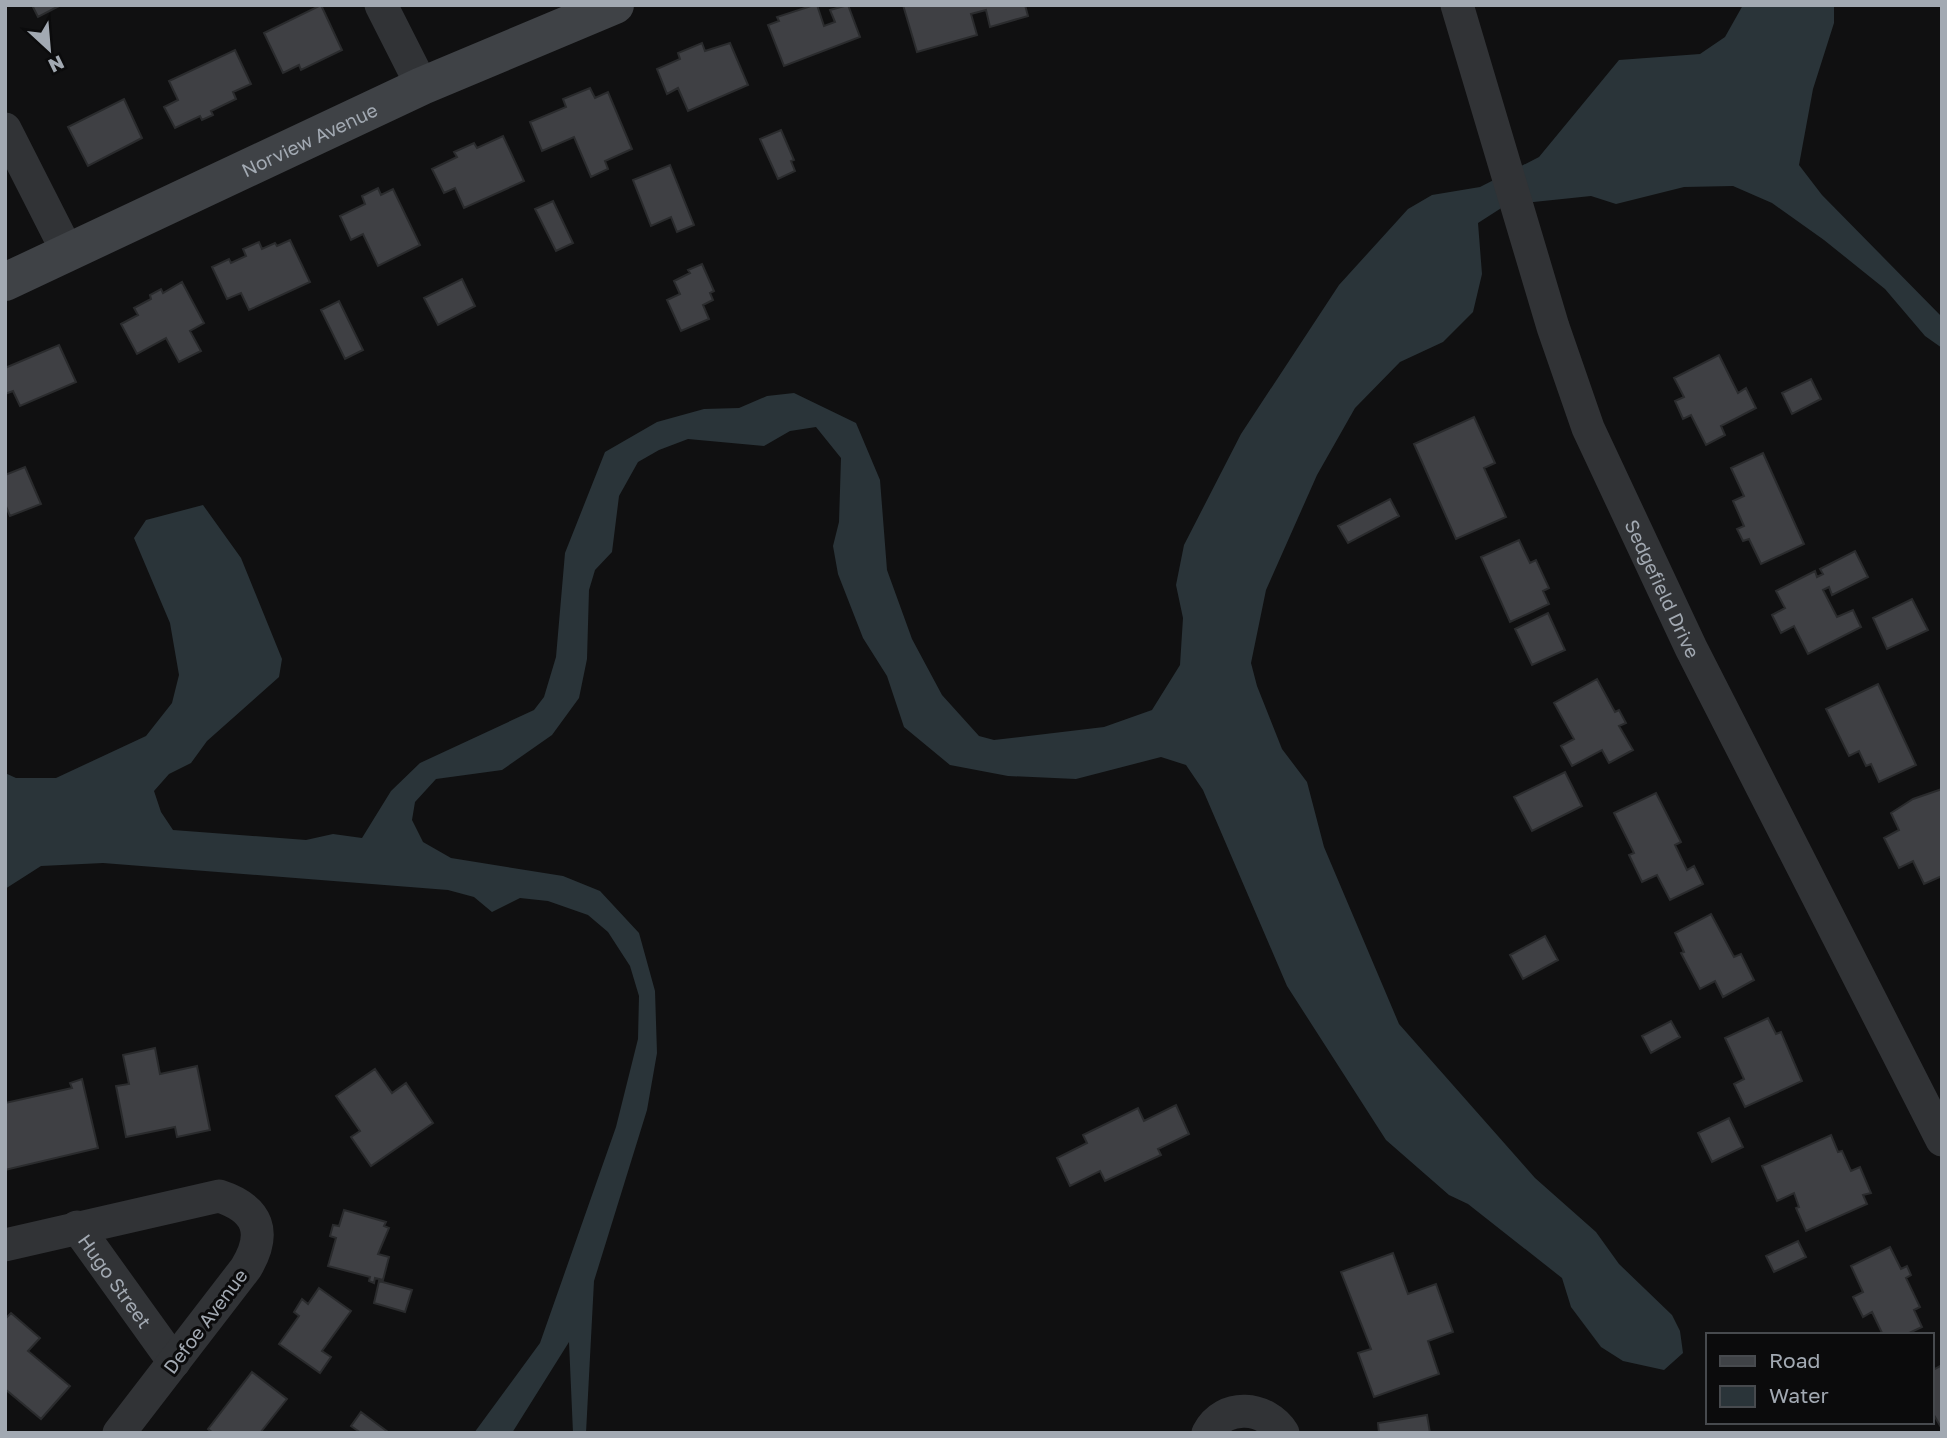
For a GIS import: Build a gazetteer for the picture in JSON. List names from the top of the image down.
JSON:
{
  "streets": {
    "street": [
      "Norview Avenue",
      "Sedgefield Drive",
      "Hugo Street",
      "Defoe Avenue"
    ]
  },
  "crossings": [
    ["Hugo Street", "Defoe Avenue"]
  ],
  "legend": ["Road", "Water"],
  "north": "bottom right"
}
